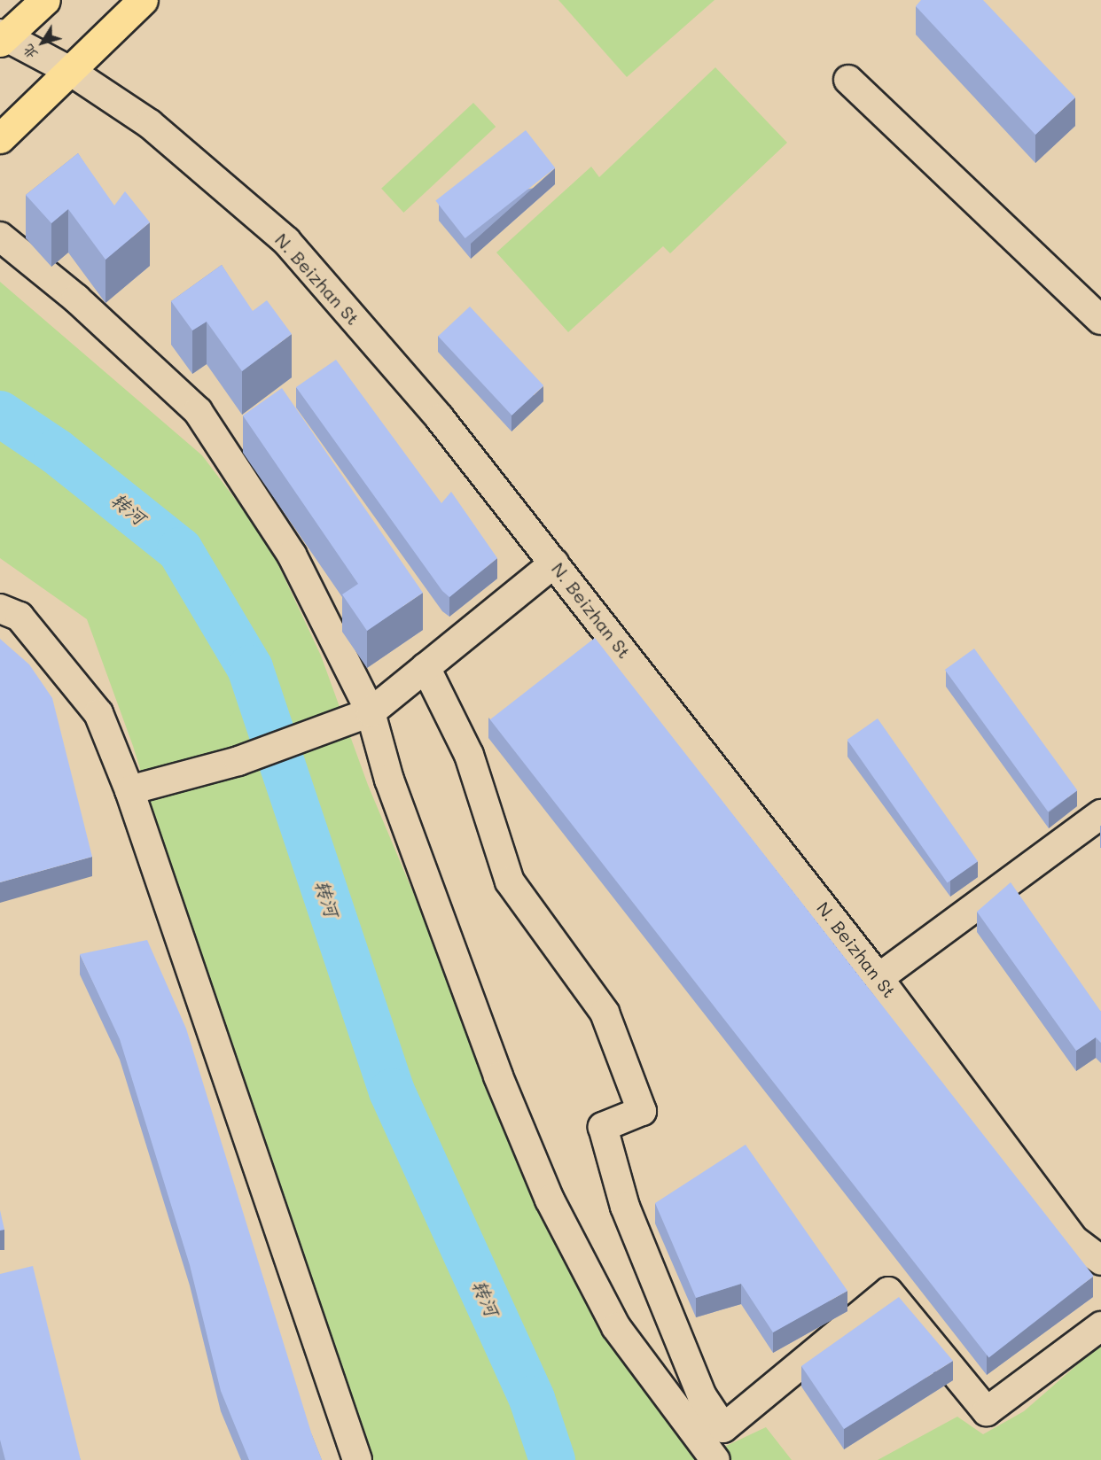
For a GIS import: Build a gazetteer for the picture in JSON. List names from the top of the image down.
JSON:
{
  "streets": {
    "street": ["N. Beizhan St"]
  },
  "water": ["转河"],
  "north": "bottom left"
}
